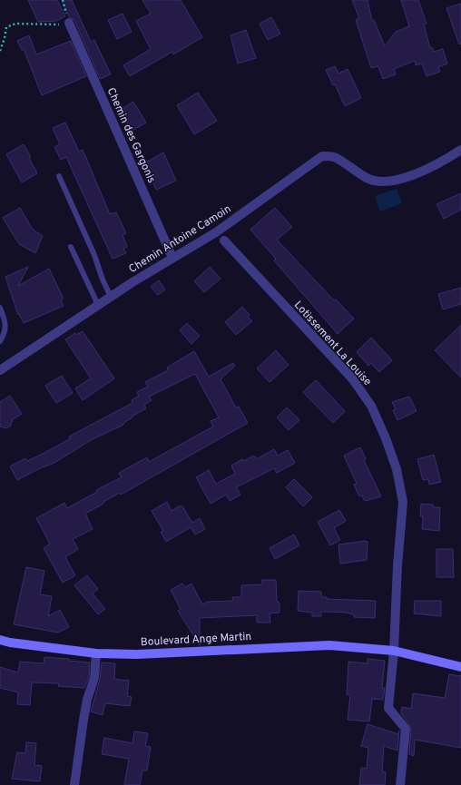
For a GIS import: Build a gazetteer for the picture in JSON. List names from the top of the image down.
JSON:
{
  "streets": {
    "street": [
      "Chemin des Gargonis",
      "Chemin Antoine Camoin",
      "Lotissement La Louise",
      "Boulevard Ange Martin"
    ]
  },
  "crossings": [
    ["Chemin des Gargonis", "Chemin Antoine Camoin"],
    ["Lotissement La Louise", "Boulevard Ange Martin"]
  ]
}
